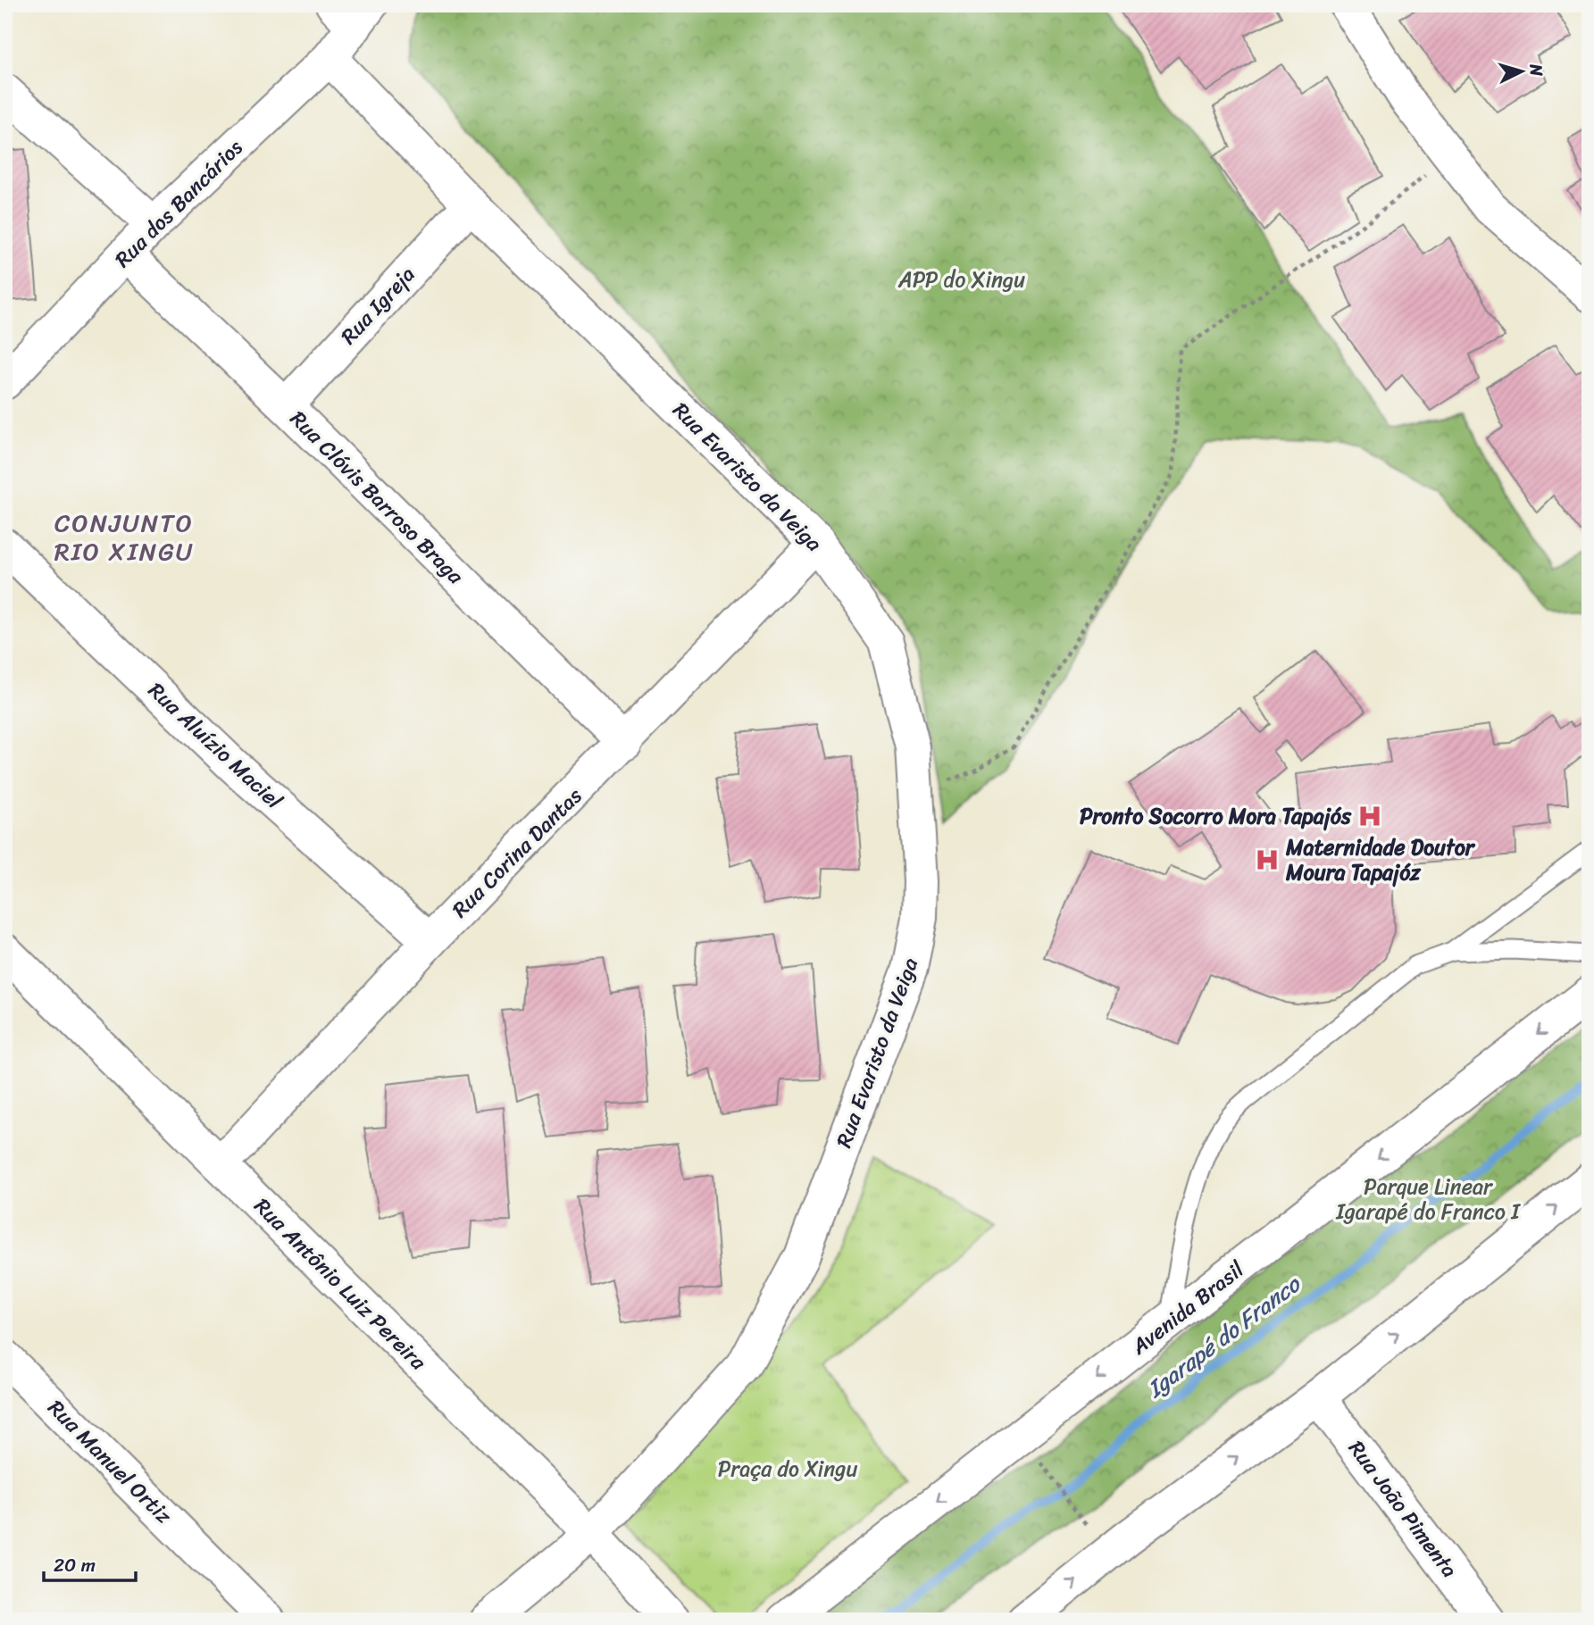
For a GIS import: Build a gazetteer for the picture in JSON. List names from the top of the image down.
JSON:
{
  "streets": {
    "main road": [
      "Rua dos Bancários",
      "Rua Igreja",
      "Rua Evaristo da Veiga",
      "Rua Clóvis Barroso Braga",
      "Rua Aluízio Maciel",
      "Rua Corina Dantas",
      "Rua Antônio Luiz Pereira",
      "Avenida Brasil",
      "Rua Manuel Ortiz",
      "Rua João Pimenta"
    ]
  },
  "crossings": [
    ["Rua dos Bancários", "Rua Evaristo da Veiga"],
    ["Rua dos Bancários", "Rua Clóvis Barroso Braga"],
    ["Rua Igreja", "Rua Evaristo da Veiga"],
    ["Rua Igreja", "Rua Clóvis Barroso Braga"],
    ["Rua Evaristo da Veiga", "Rua Corina Dantas"],
    ["Rua Evaristo da Veiga", "Rua Antônio Luiz Pereira"],
    ["Rua Clóvis Barroso Braga", "Rua Corina Dantas"],
    ["Rua Aluízio Maciel", "Rua Corina Dantas"],
    ["Rua Corina Dantas", "Rua Antônio Luiz Pereira"]
  ],
  "districts": ["CONJUNTO RIO XINGU"],
  "water": ["Igarapé do Franco"],
  "parks": ["APP do Xingu", "Parque Linear Igarapé do Franco I", "Praça do Xingu"],
  "places": {
    "hospital": ["Pronto Socorro Mora Tapajós", "Maternidade Doutor Moura Tapajóz"]
  },
  "scale_bar": "20 m",
  "north": "right"
}
